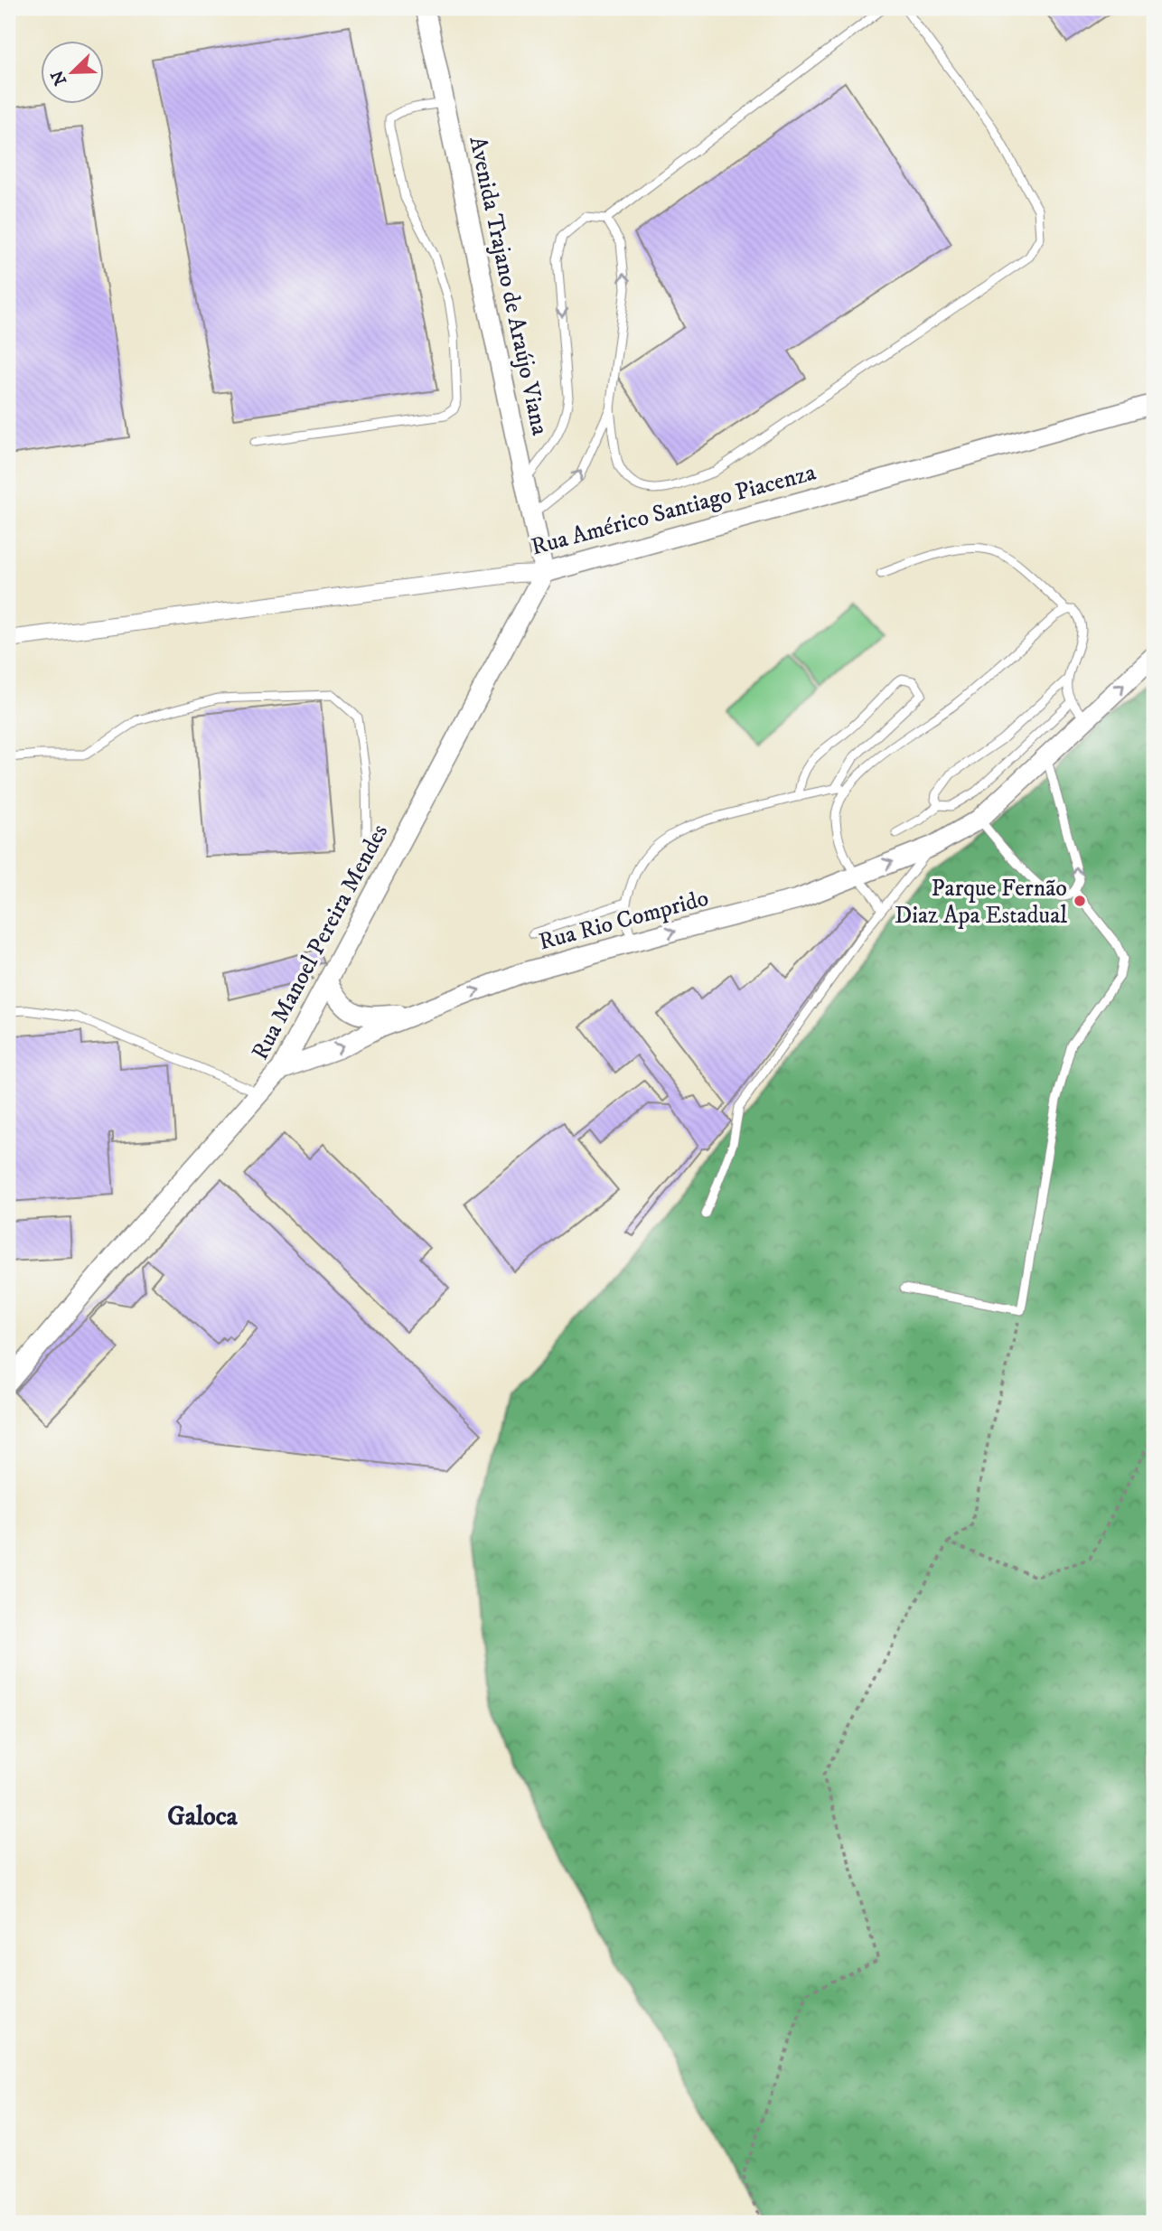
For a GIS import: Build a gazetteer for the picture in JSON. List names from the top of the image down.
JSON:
{
  "streets": {
    "street": [
      "Avenida Trajano de Araújo Viana",
      "Rua Américo Santiago Piacenza",
      "Rua Rio Comprido",
      "Rua Manoel Pereira Mendes"
    ]
  },
  "crossings": [
    ["Avenida Trajano de Araújo Viana", "Rua Américo Santiago Piacenza"],
    ["Avenida Trajano de Araújo Viana", "Rua Manoel Pereira Mendes"],
    ["Rua Américo Santiago Piacenza", "Rua Manoel Pereira Mendes"],
    ["Rua Rio Comprido", "Rua Manoel Pereira Mendes"]
  ],
  "one_way": ["Rua Rio Comprido"],
  "districts": ["Galoca"],
  "places": ["Parque Fernão Diaz Apa Estadual"],
  "north": "bottom left"
}
